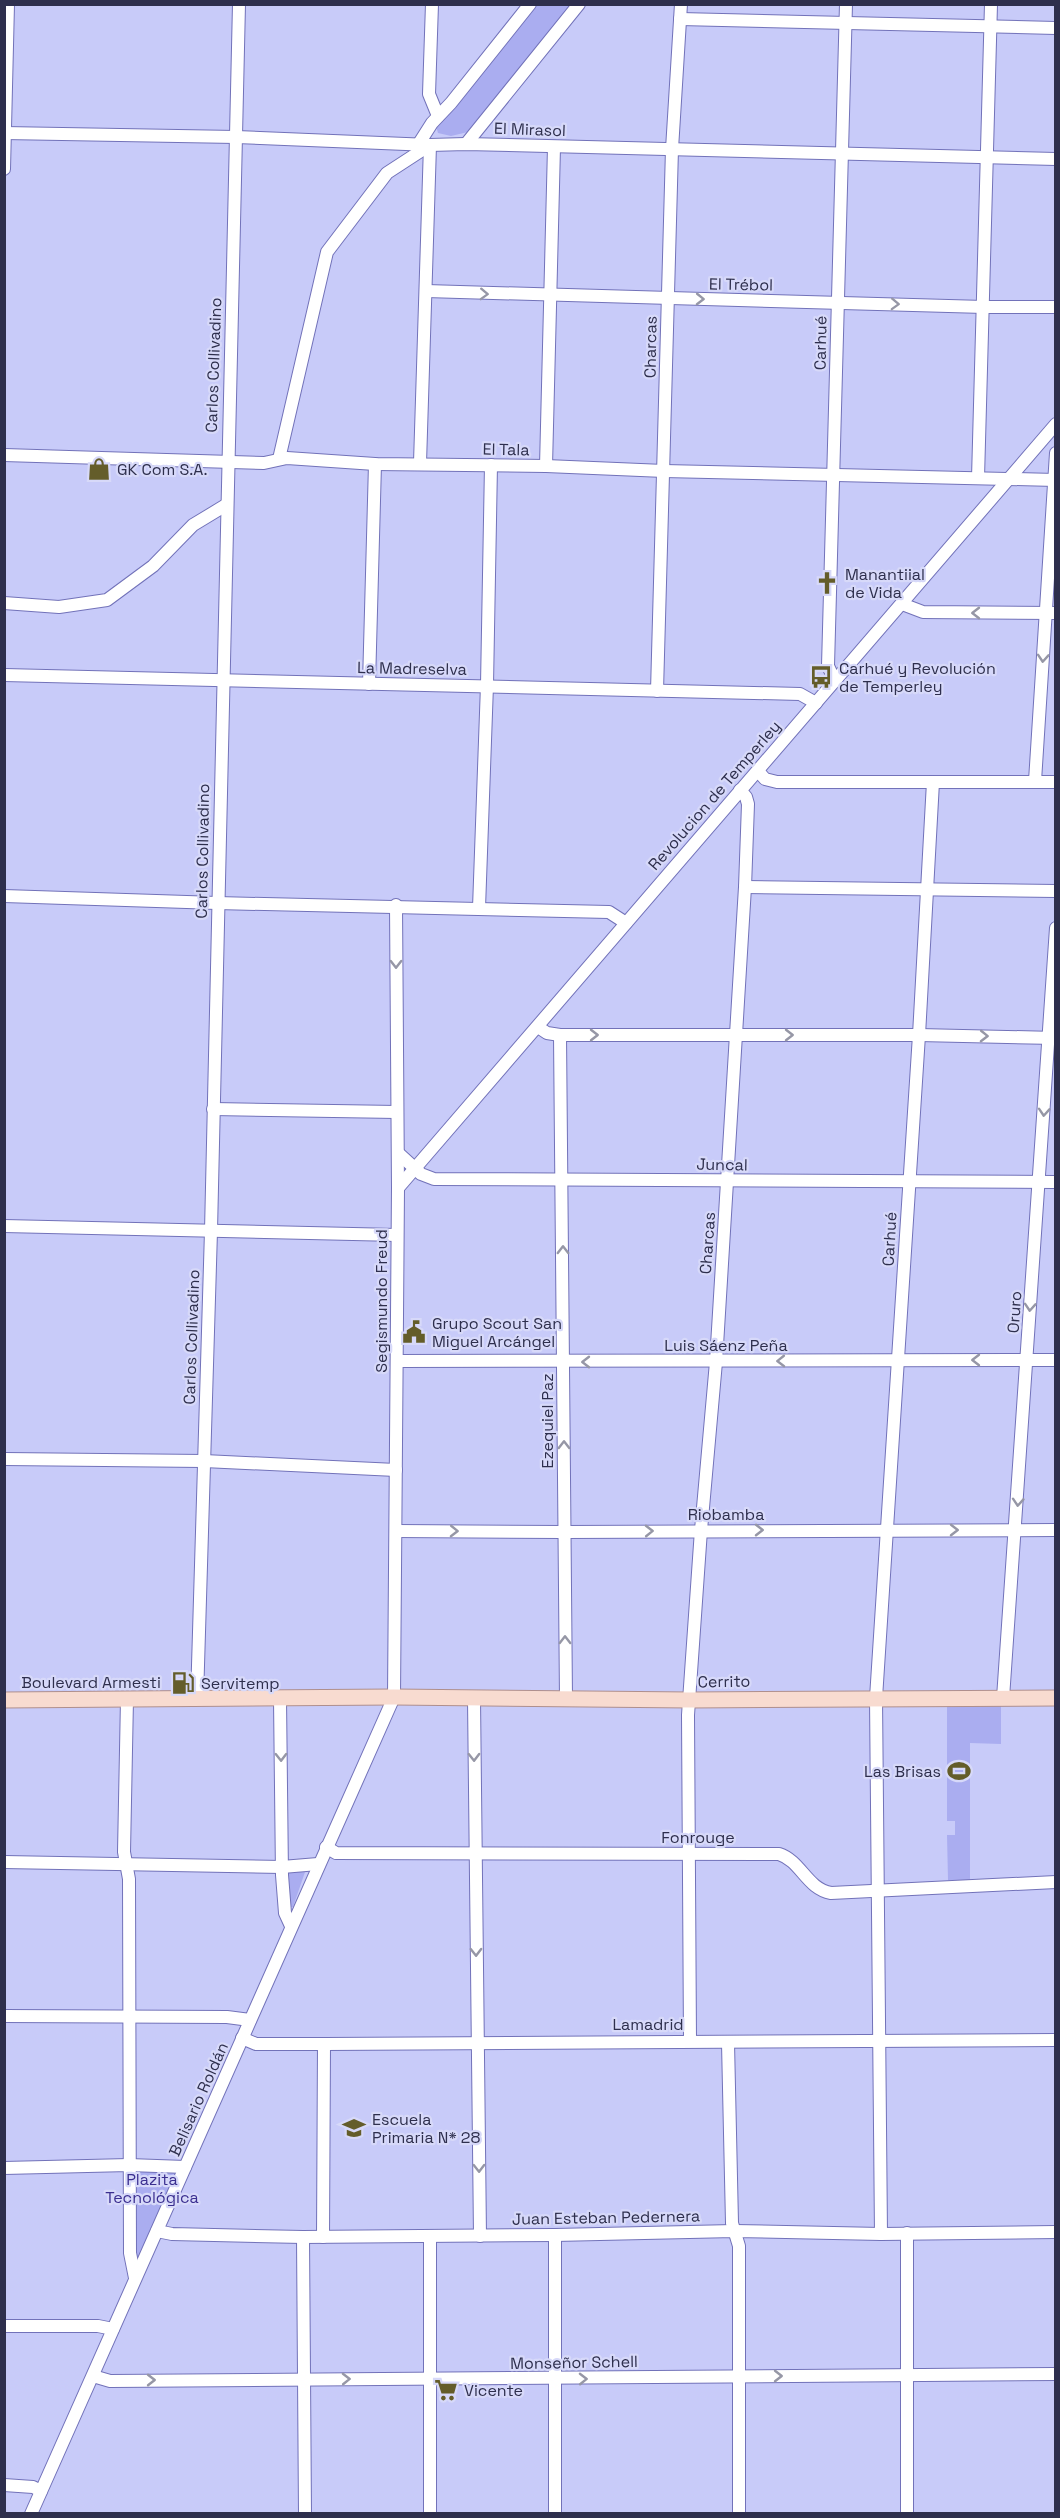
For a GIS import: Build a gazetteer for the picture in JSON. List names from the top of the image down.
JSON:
{
  "streets": {
    "main road": ["Cerrito", "Boulevard Armesti"],
    "street": [
      "El Mirasol",
      "El Trébol",
      "Carhué",
      "Charcas",
      "Carlos Collivadino",
      "El Tala",
      "La Madreselva",
      "Revolucion de Temperley",
      "Juncal",
      "Segismundo Freud",
      "Oruro",
      "Luis Sáenz Peña",
      "Ezequiel Paz",
      "Riobamba",
      "Fonrouge",
      "Lamadrid",
      "Belisario Roldán",
      "Juan Esteban Pedernera",
      "Monseñor Schell"
    ]
  },
  "crossings": [
    ["El Mirasol", "Carhué"],
    ["El Mirasol", "Charcas"],
    ["El Mirasol", "Carlos Collivadino"],
    ["El Trébol", "Carhué"],
    ["El Trébol", "Charcas"],
    ["Carhué", "El Tala"],
    ["Carhué", "Revolucion de Temperley"],
    ["Carhué", "Juncal"],
    ["Carhué", "Luis Sáenz Peña"],
    ["Carhué", "Riobamba"],
    ["Carhué", "Cerrito"],
    ["Carhué", "Fonrouge"],
    ["Carhué", "Lamadrid"],
    ["Carhué", "Juan Esteban Pedernera"],
    ["Charcas", "El Tala"],
    ["Charcas", "La Madreselva"],
    ["Charcas", "Revolucion de Temperley"],
    ["Charcas", "Juncal"],
    ["Charcas", "Luis Sáenz Peña"],
    ["Charcas", "Riobamba"],
    ["Charcas", "Cerrito"],
    ["Charcas", "Fonrouge"],
    ["Charcas", "Lamadrid"],
    ["Carlos Collivadino", "El Tala"],
    ["Carlos Collivadino", "La Madreselva"],
    ["Carlos Collivadino", "Boulevard Armesti"],
    ["El Tala", "Revolucion de Temperley"],
    ["La Madreselva", "Revolucion de Temperley"],
    ["Revolucion de Temperley", "Juncal"],
    ["Revolucion de Temperley", "Segismundo Freud"],
    ["Juncal", "Segismundo Freud"],
    ["Juncal", "Oruro"],
    ["Juncal", "Ezequiel Paz"],
    ["Segismundo Freud", "Luis Sáenz Peña"],
    ["Segismundo Freud", "Riobamba"],
    ["Segismundo Freud", "Cerrito"],
    ["Segismundo Freud", "Boulevard Armesti"],
    ["Segismundo Freud", "Belisario Roldán"],
    ["Oruro", "Luis Sáenz Peña"],
    ["Oruro", "Riobamba"],
    ["Oruro", "Cerrito"],
    ["Luis Sáenz Peña", "Ezequiel Paz"],
    ["Ezequiel Paz", "Riobamba"],
    ["Ezequiel Paz", "Cerrito"],
    ["Cerrito", "Boulevard Armesti"],
    ["Cerrito", "Belisario Roldán"],
    ["Boulevard Armesti", "Belisario Roldán"],
    ["Fonrouge", "Belisario Roldán"],
    ["Lamadrid", "Belisario Roldán"],
    ["Belisario Roldán", "Juan Esteban Pedernera"],
    ["Belisario Roldán", "Monseñor Schell"]
  ],
  "one_way": [
    "El Trébol",
    "Oruro",
    "Luis Sáenz Peña",
    "Ezequiel Paz",
    "Riobamba",
    "Monseñor Schell"
  ],
  "parks": ["Plazita Tecnológica"],
  "places": {
    "shop": ["GK Com S.A."],
    "church": ["Manantiial de Vida"],
    "bus stop": ["Carhué y Revolución de Temperley"],
    "public building": ["Grupo Scout San Miguel Arcángel"],
    "fuel station": ["Servitemp"],
    "sports": ["Las Brisas"],
    "school or university": ["Escuela Primaria N* 28"],
    "supermarket": ["Vicente"]
  }
}
